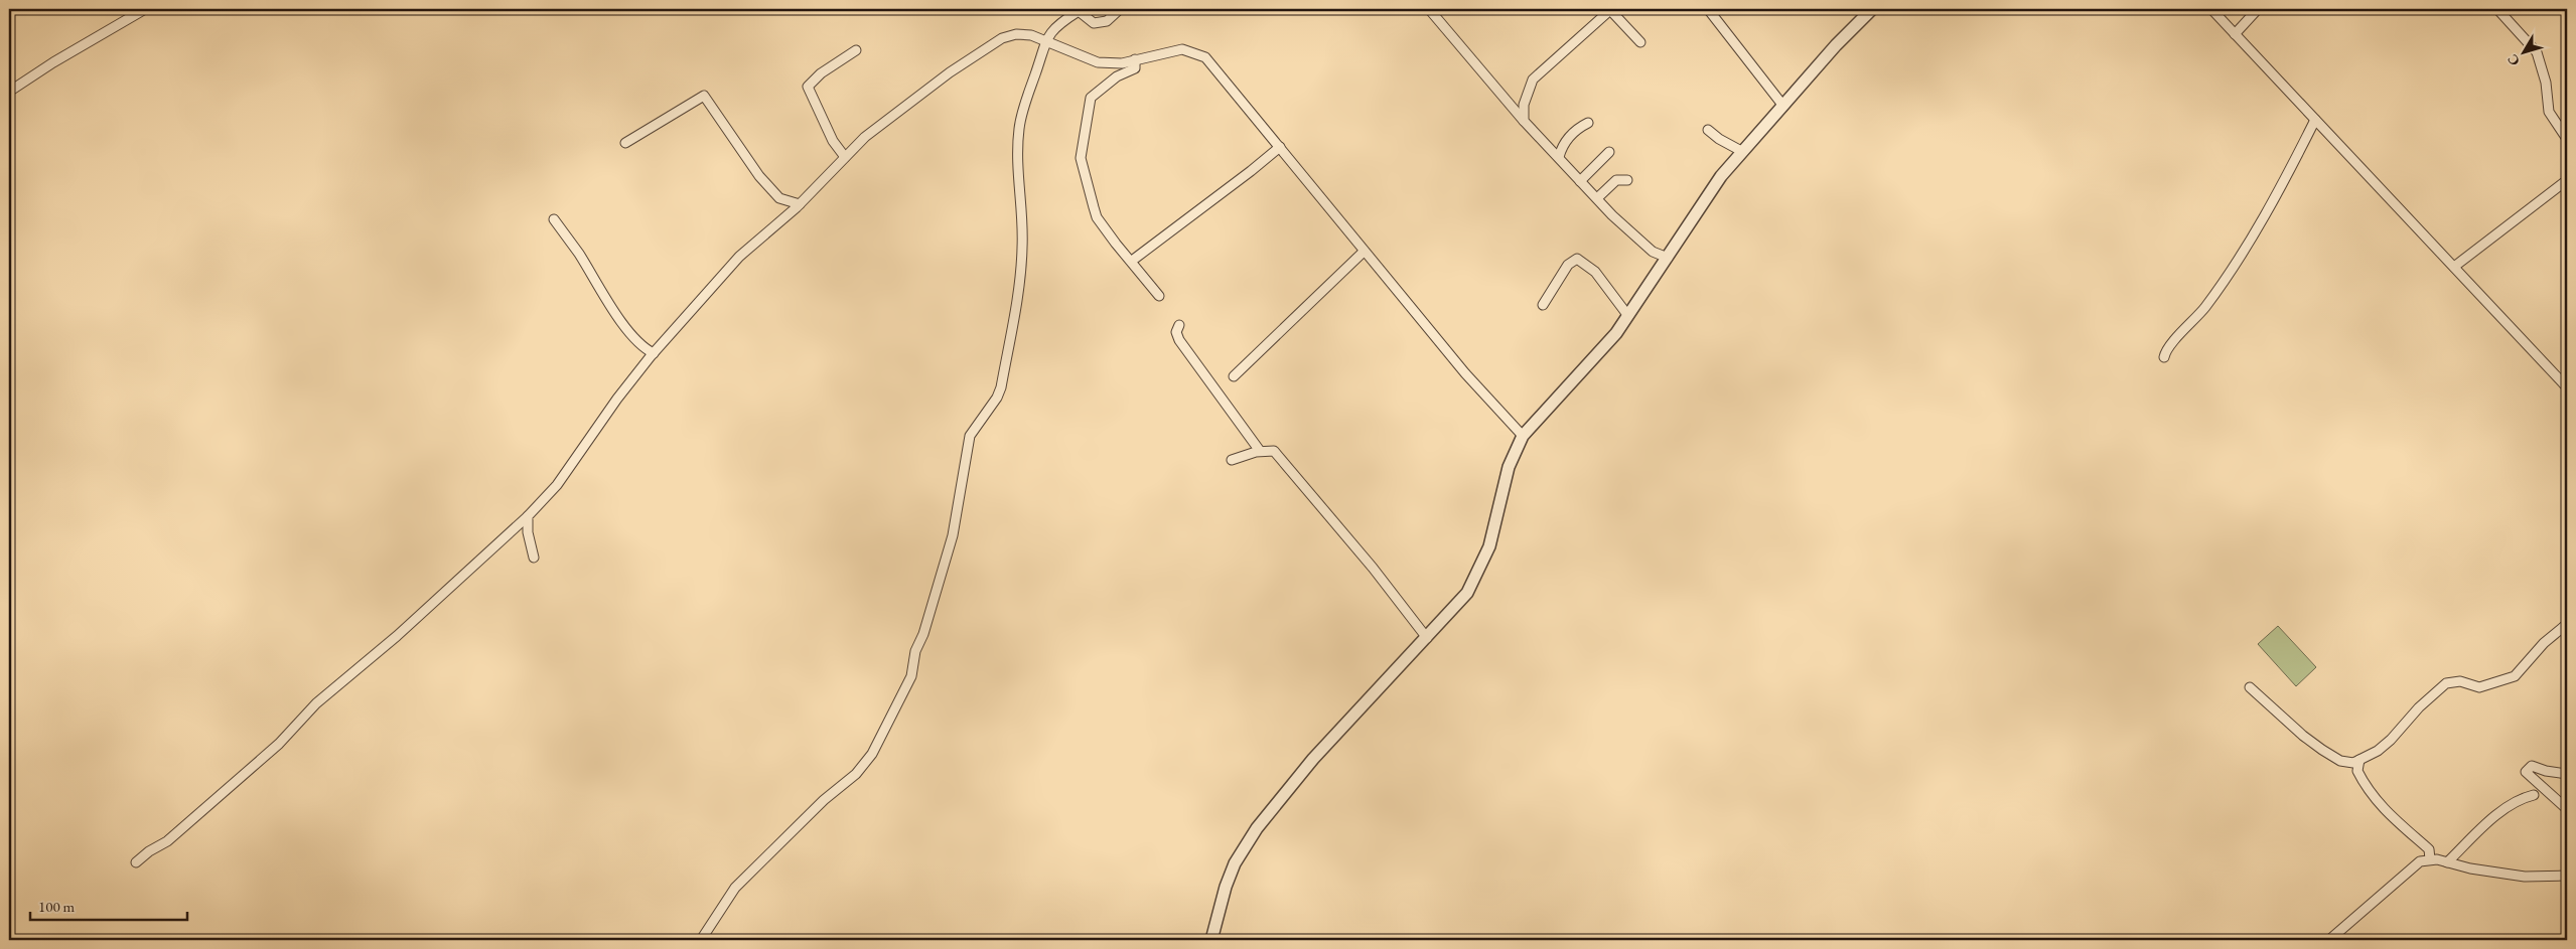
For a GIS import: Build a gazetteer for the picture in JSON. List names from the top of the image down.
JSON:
{
  "scale_bar": "100 m",
  "north": "bottom left"
}
